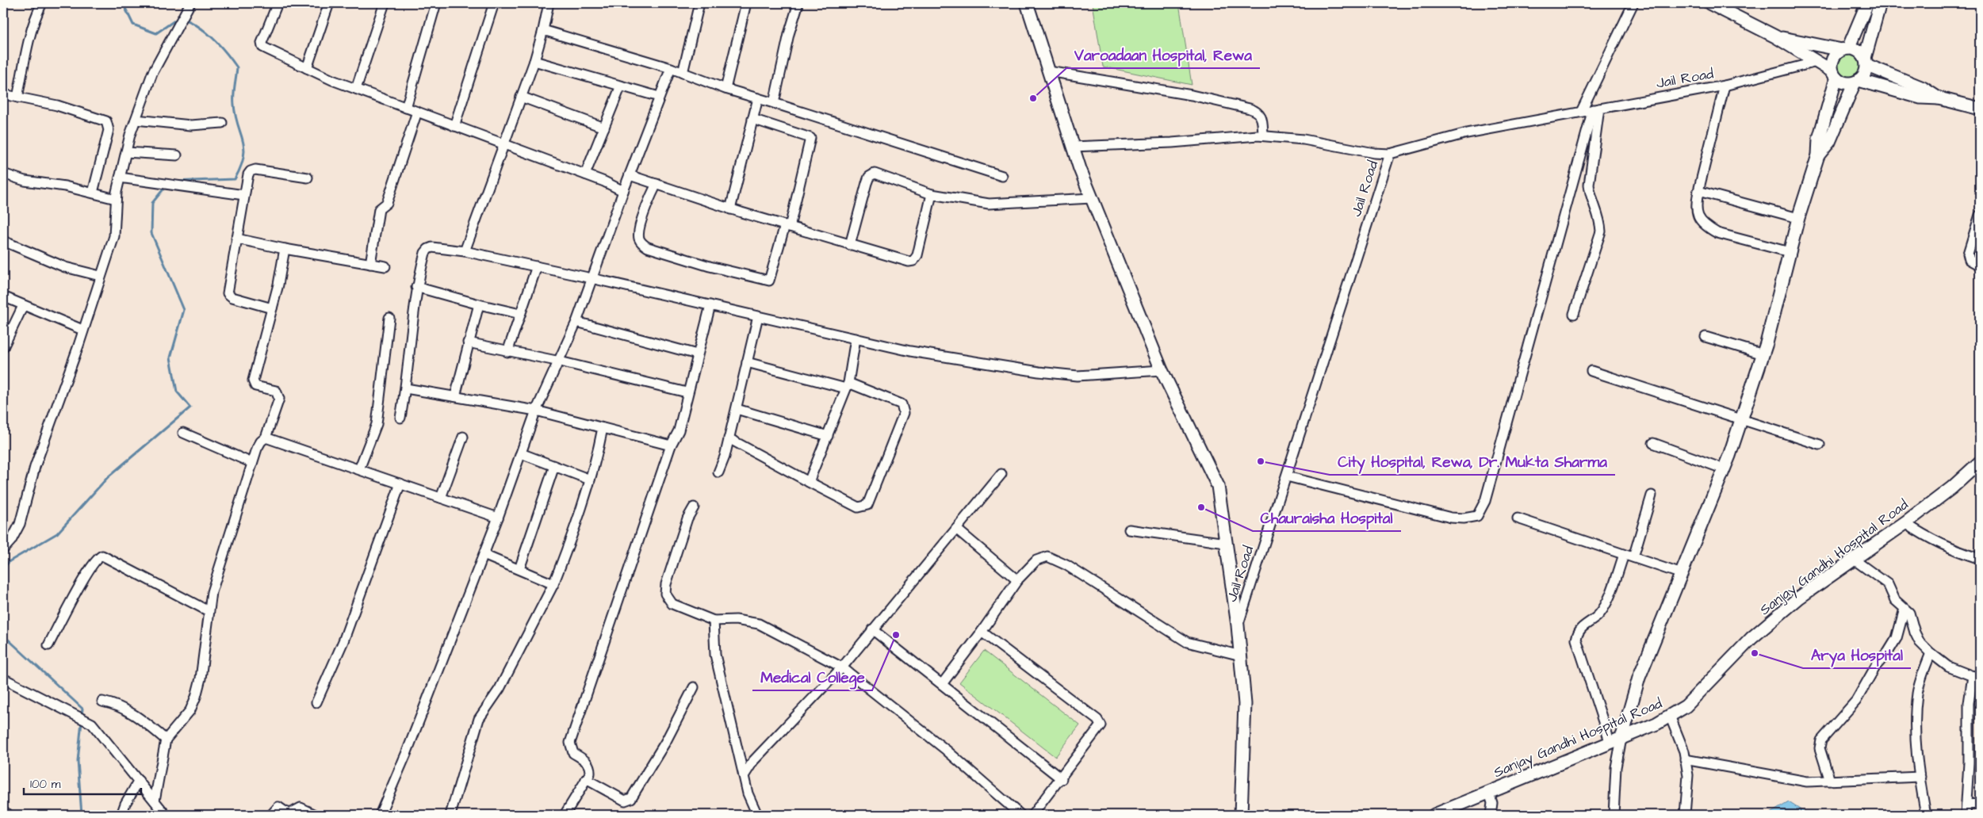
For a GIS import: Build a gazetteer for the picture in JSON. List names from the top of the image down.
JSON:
{
  "streets": {
    "main road": ["Sanjay Gandhi Hospital Road"],
    "street": ["Jail Road"]
  },
  "places": [
    "Varoadaan Hospital, Rewa",
    "City Hospital, Rewa, Dr. Mukta Sharma",
    "Chauraisha Hospital",
    "Medical College",
    "Arya Hospital"
  ],
  "scale_bar": "100 m"
}
